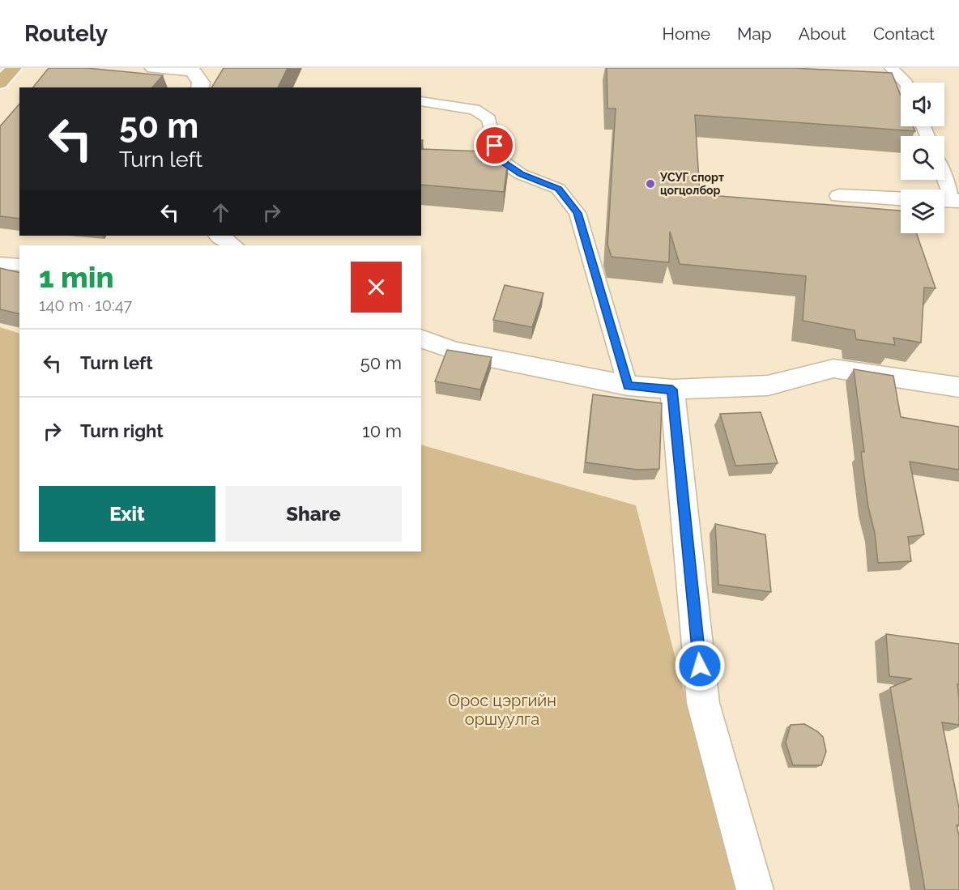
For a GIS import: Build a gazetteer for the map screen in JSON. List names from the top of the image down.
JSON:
{
  "parks": ["Орос цэргийн оршуулга"],
  "places": ["УСУГ спорт цогцолбор"],
  "page": {
    "header": "Routely",
    "nav": [
      "Home",
      "Map",
      "About",
      "Contact"
    ],
    "turn": ["50 m", "Turn left"],
    "heading": ["1 min", "140 m · 10:47"],
    "list": [
      {
        "name": "Turn left",
        "value": "50 m"
      },
      {
        "name": "Turn right",
        "value": "10 m"
      }
    ],
    "buttons": ["Exit", "Share"]
  }
}
